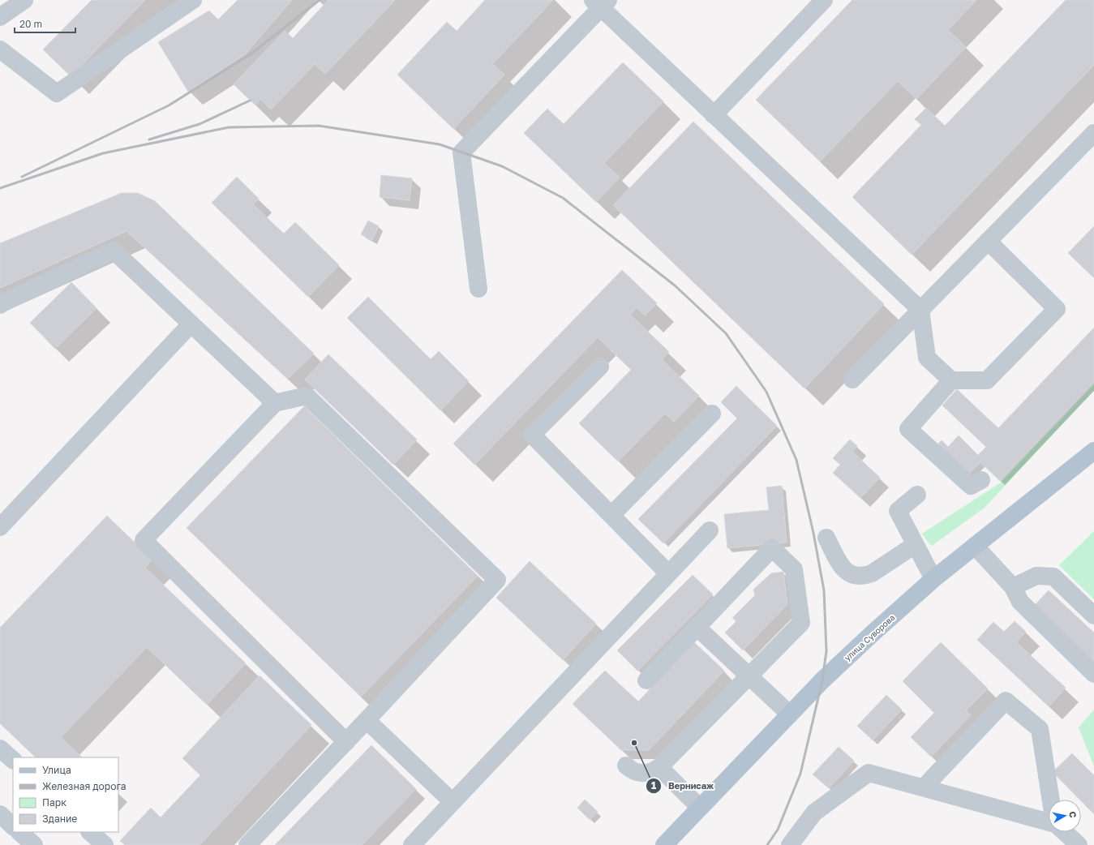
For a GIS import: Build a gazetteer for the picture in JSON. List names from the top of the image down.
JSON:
{
  "streets": {
    "main road": ["улица Суворова"]
  },
  "places": ["Вернисаж"],
  "legend": [
    "Улица",
    "Железная дорога",
    "Парк",
    "Здание"
  ],
  "scale_bar": "20 m",
  "north": "right"
}
